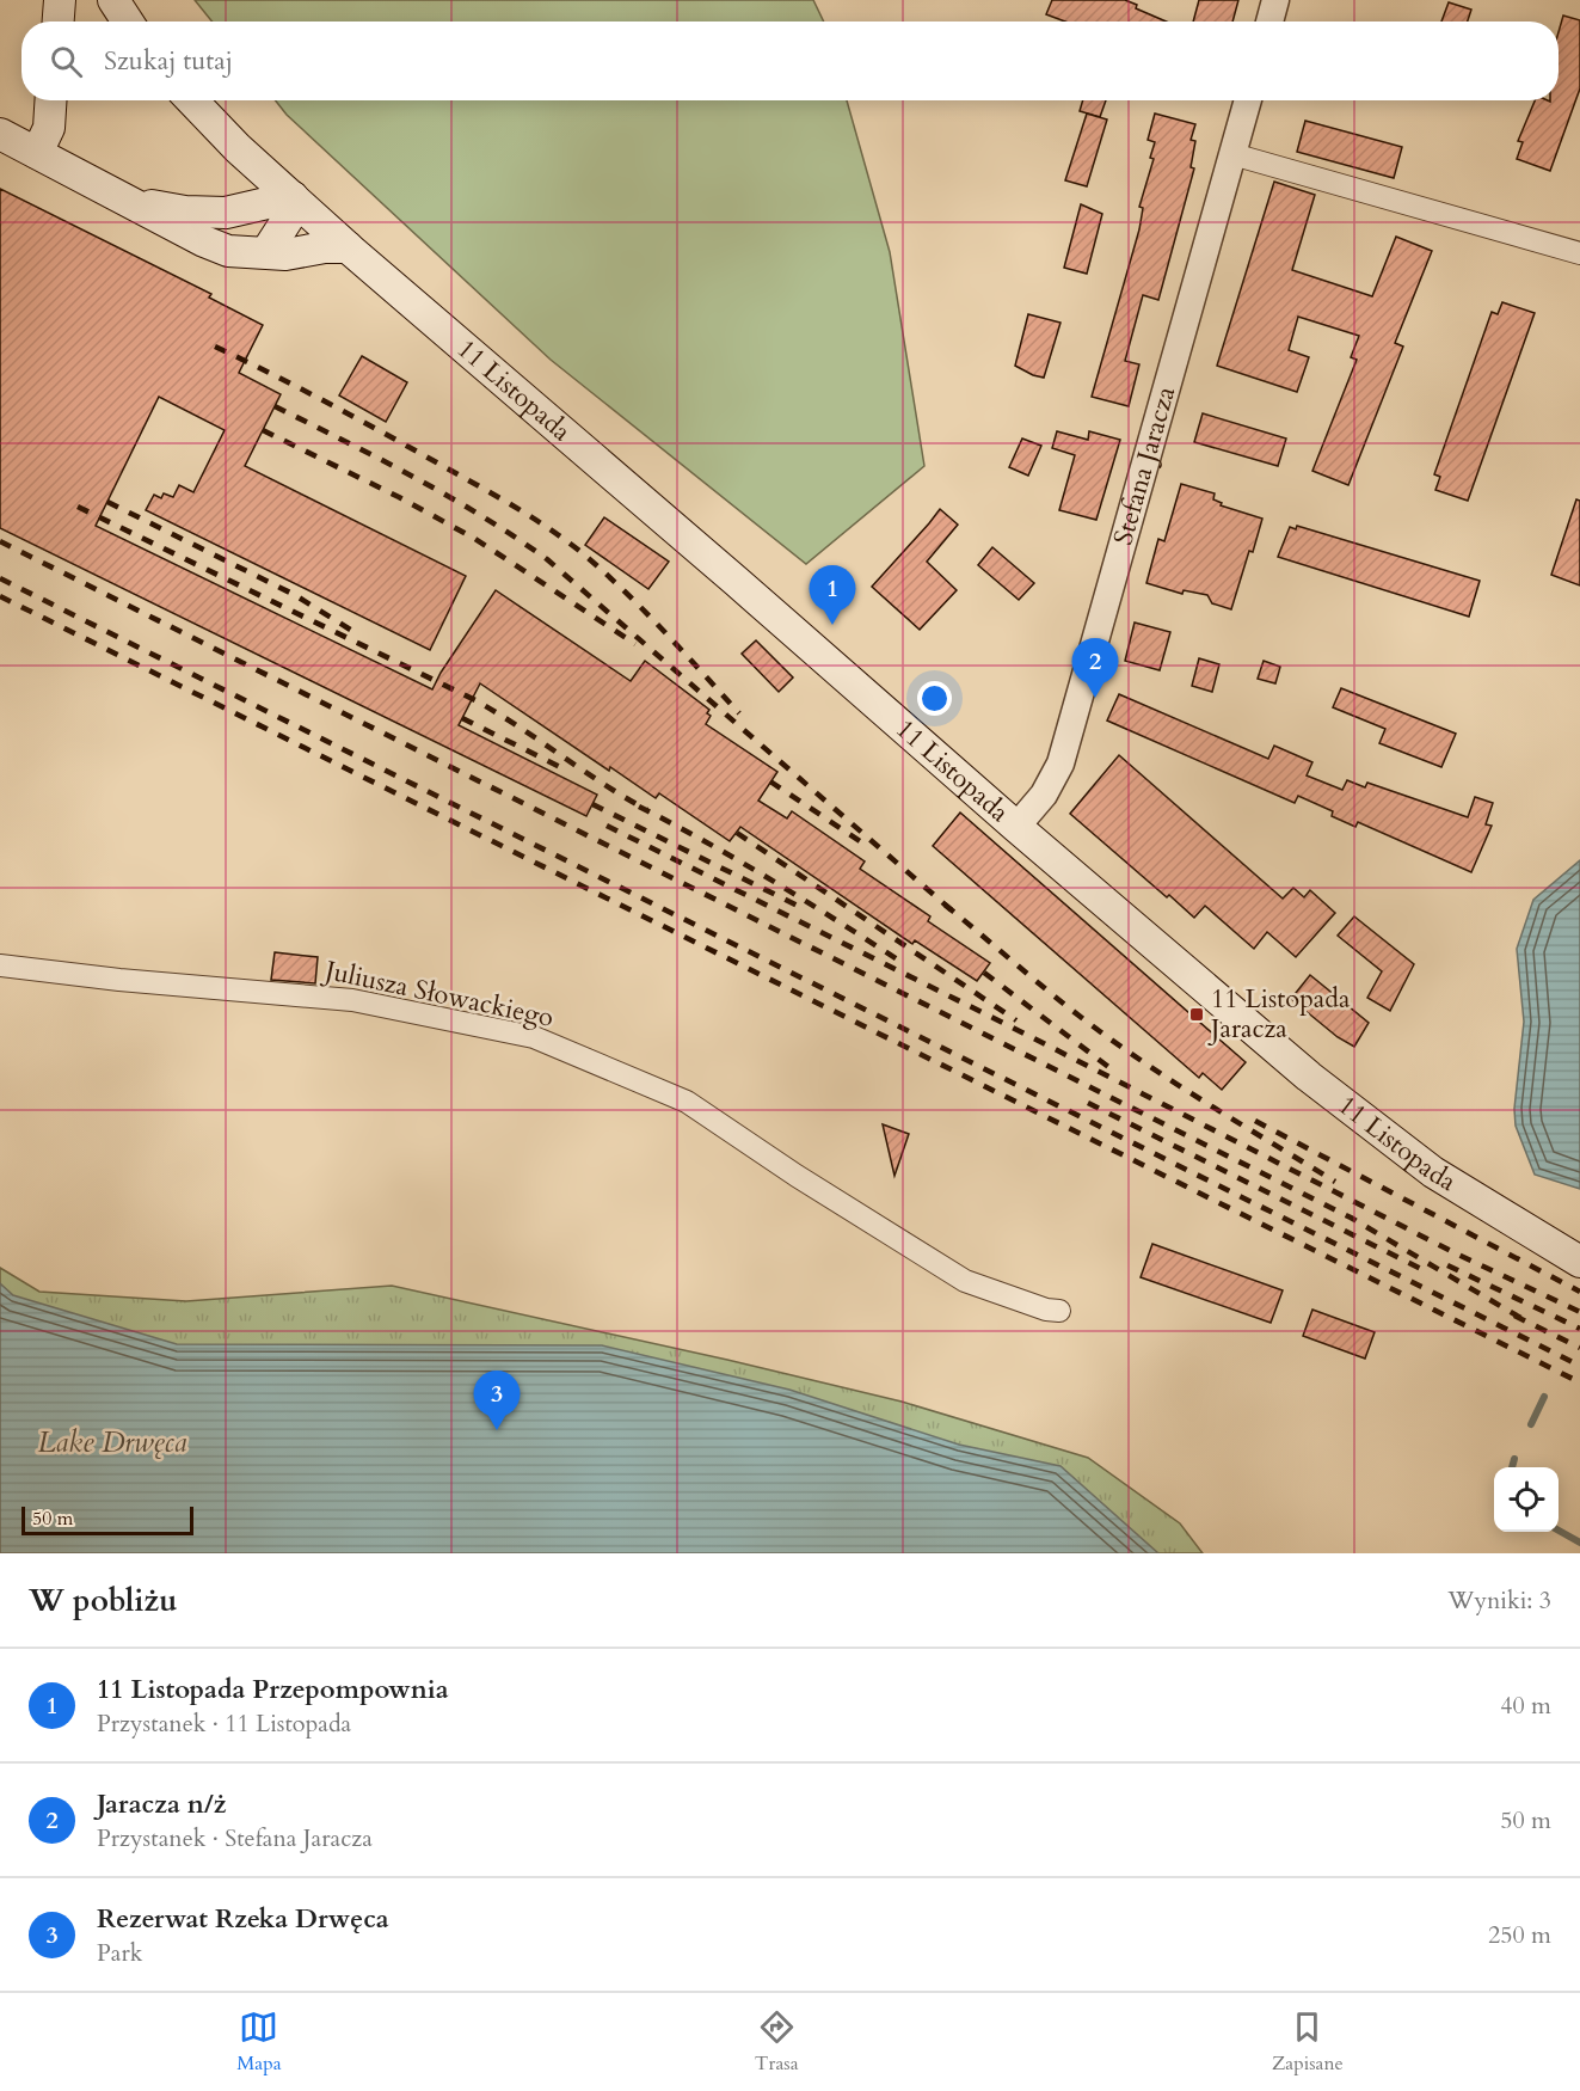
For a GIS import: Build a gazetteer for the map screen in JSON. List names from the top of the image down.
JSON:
{
  "streets": {
    "main road": ["11 Listopada"],
    "street": ["Stefana Jaracza", "Juliusza Słowackiego"]
  },
  "crossings": [
    ["11 Listopada", "Stefana Jaracza"]
  ],
  "water": ["Lake Drwęca"],
  "places": {
    "transit": ["11 Listopada Jaracza"]
  },
  "scale_bar": "50 m",
  "page": {
    "search": "Szukaj tutaj",
    "pins": ["1", "2", "3"],
    "scale": "50 m",
    "heading": ["W pobliżu", "Wyniki: 3"],
    "list": [
      {
        "mark": "1",
        "name": "11 Listopada Przepompownia",
        "note": "Przystanek · 11 Listopada",
        "value": "40 m"
      },
      {
        "mark": "2",
        "name": "Jaracza n/ż",
        "note": "Przystanek · Stefana Jaracza",
        "value": "50 m"
      },
      {
        "mark": "3",
        "name": "Rezerwat Rzeka Drwęca",
        "note": "Park",
        "value": "250 m"
      }
    ],
    "nav": ["Mapa", "Trasa", "Zapisane"]
  }
}
